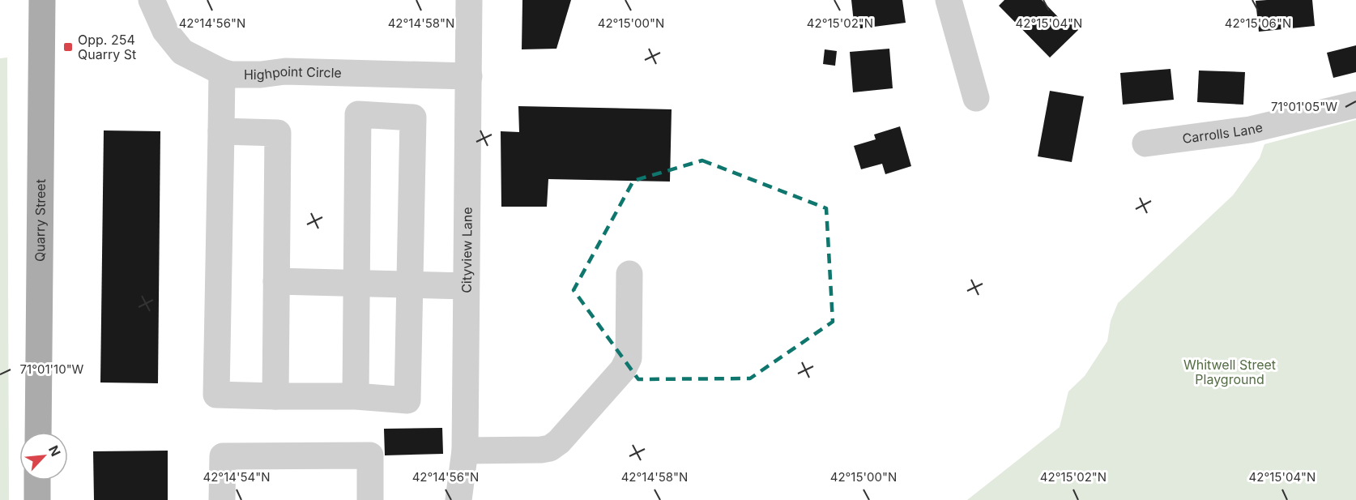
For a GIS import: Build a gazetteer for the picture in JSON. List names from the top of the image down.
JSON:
{
  "streets": {
    "main road": ["Quarry Street"],
    "street": ["Highpoint Circle", "Carrolls Lane", "Cityview Lane"]
  },
  "crossings": [
    ["Highpoint Circle", "Cityview Lane"]
  ],
  "parks": ["Whitwell Street Playground"],
  "places": {
    "transit": ["Opp. 254 Quarry St"]
  },
  "north": "top right",
  "coordinates": [
    "42°14'56\"N",
    "42°14'58\"N",
    "42°15'00\"N",
    "42°15'02\"N",
    "42°15'04\"N",
    "42°15'06\"N",
    "71°01'05\"W",
    "71°01'10\"W",
    "42°14'54\"N"
  ]
}
